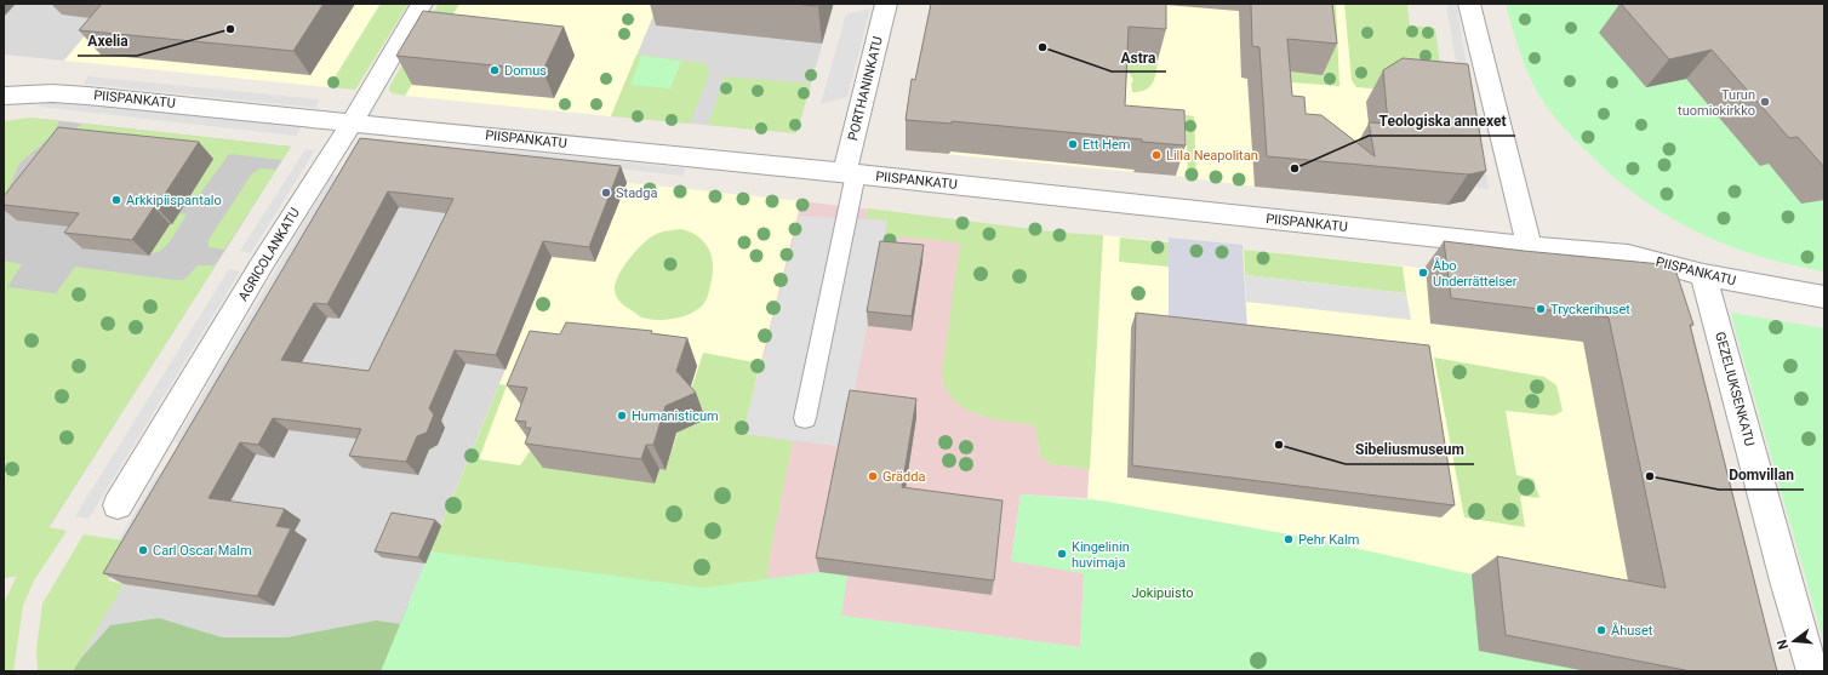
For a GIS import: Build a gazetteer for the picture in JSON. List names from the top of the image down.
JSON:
{
  "streets": {
    "street": [
      "PORTHANINKATU",
      "PIISPANKATU",
      "AGRICOLANKATU",
      "GEZELIUKSENKATU"
    ]
  },
  "crossings": [
    ["PORTHANINKATU", "PIISPANKATU"],
    ["PIISPANKATU", "AGRICOLANKATU"],
    ["PIISPANKATU", "GEZELIUKSENKATU"]
  ],
  "parks": ["Jokipuisto"],
  "places": [
    "Axelia",
    "Astra",
    "Domus",
    "Turun tuomiokirkko",
    "Ett Hem",
    "Lilla Neapolitan",
    "Teologiska annexet",
    "Stadga",
    "Arkkipiispantalo",
    "Åbo Underrättelser",
    "Tryckerihuset",
    "Humanisticum",
    "Sibeliusmuseum",
    "Grädda",
    "Domvillan",
    "Pehr Kalm",
    "Carl Oscar Malm",
    "Kingelinin huvimaja",
    "Åhuset"
  ],
  "north": "left"
}
